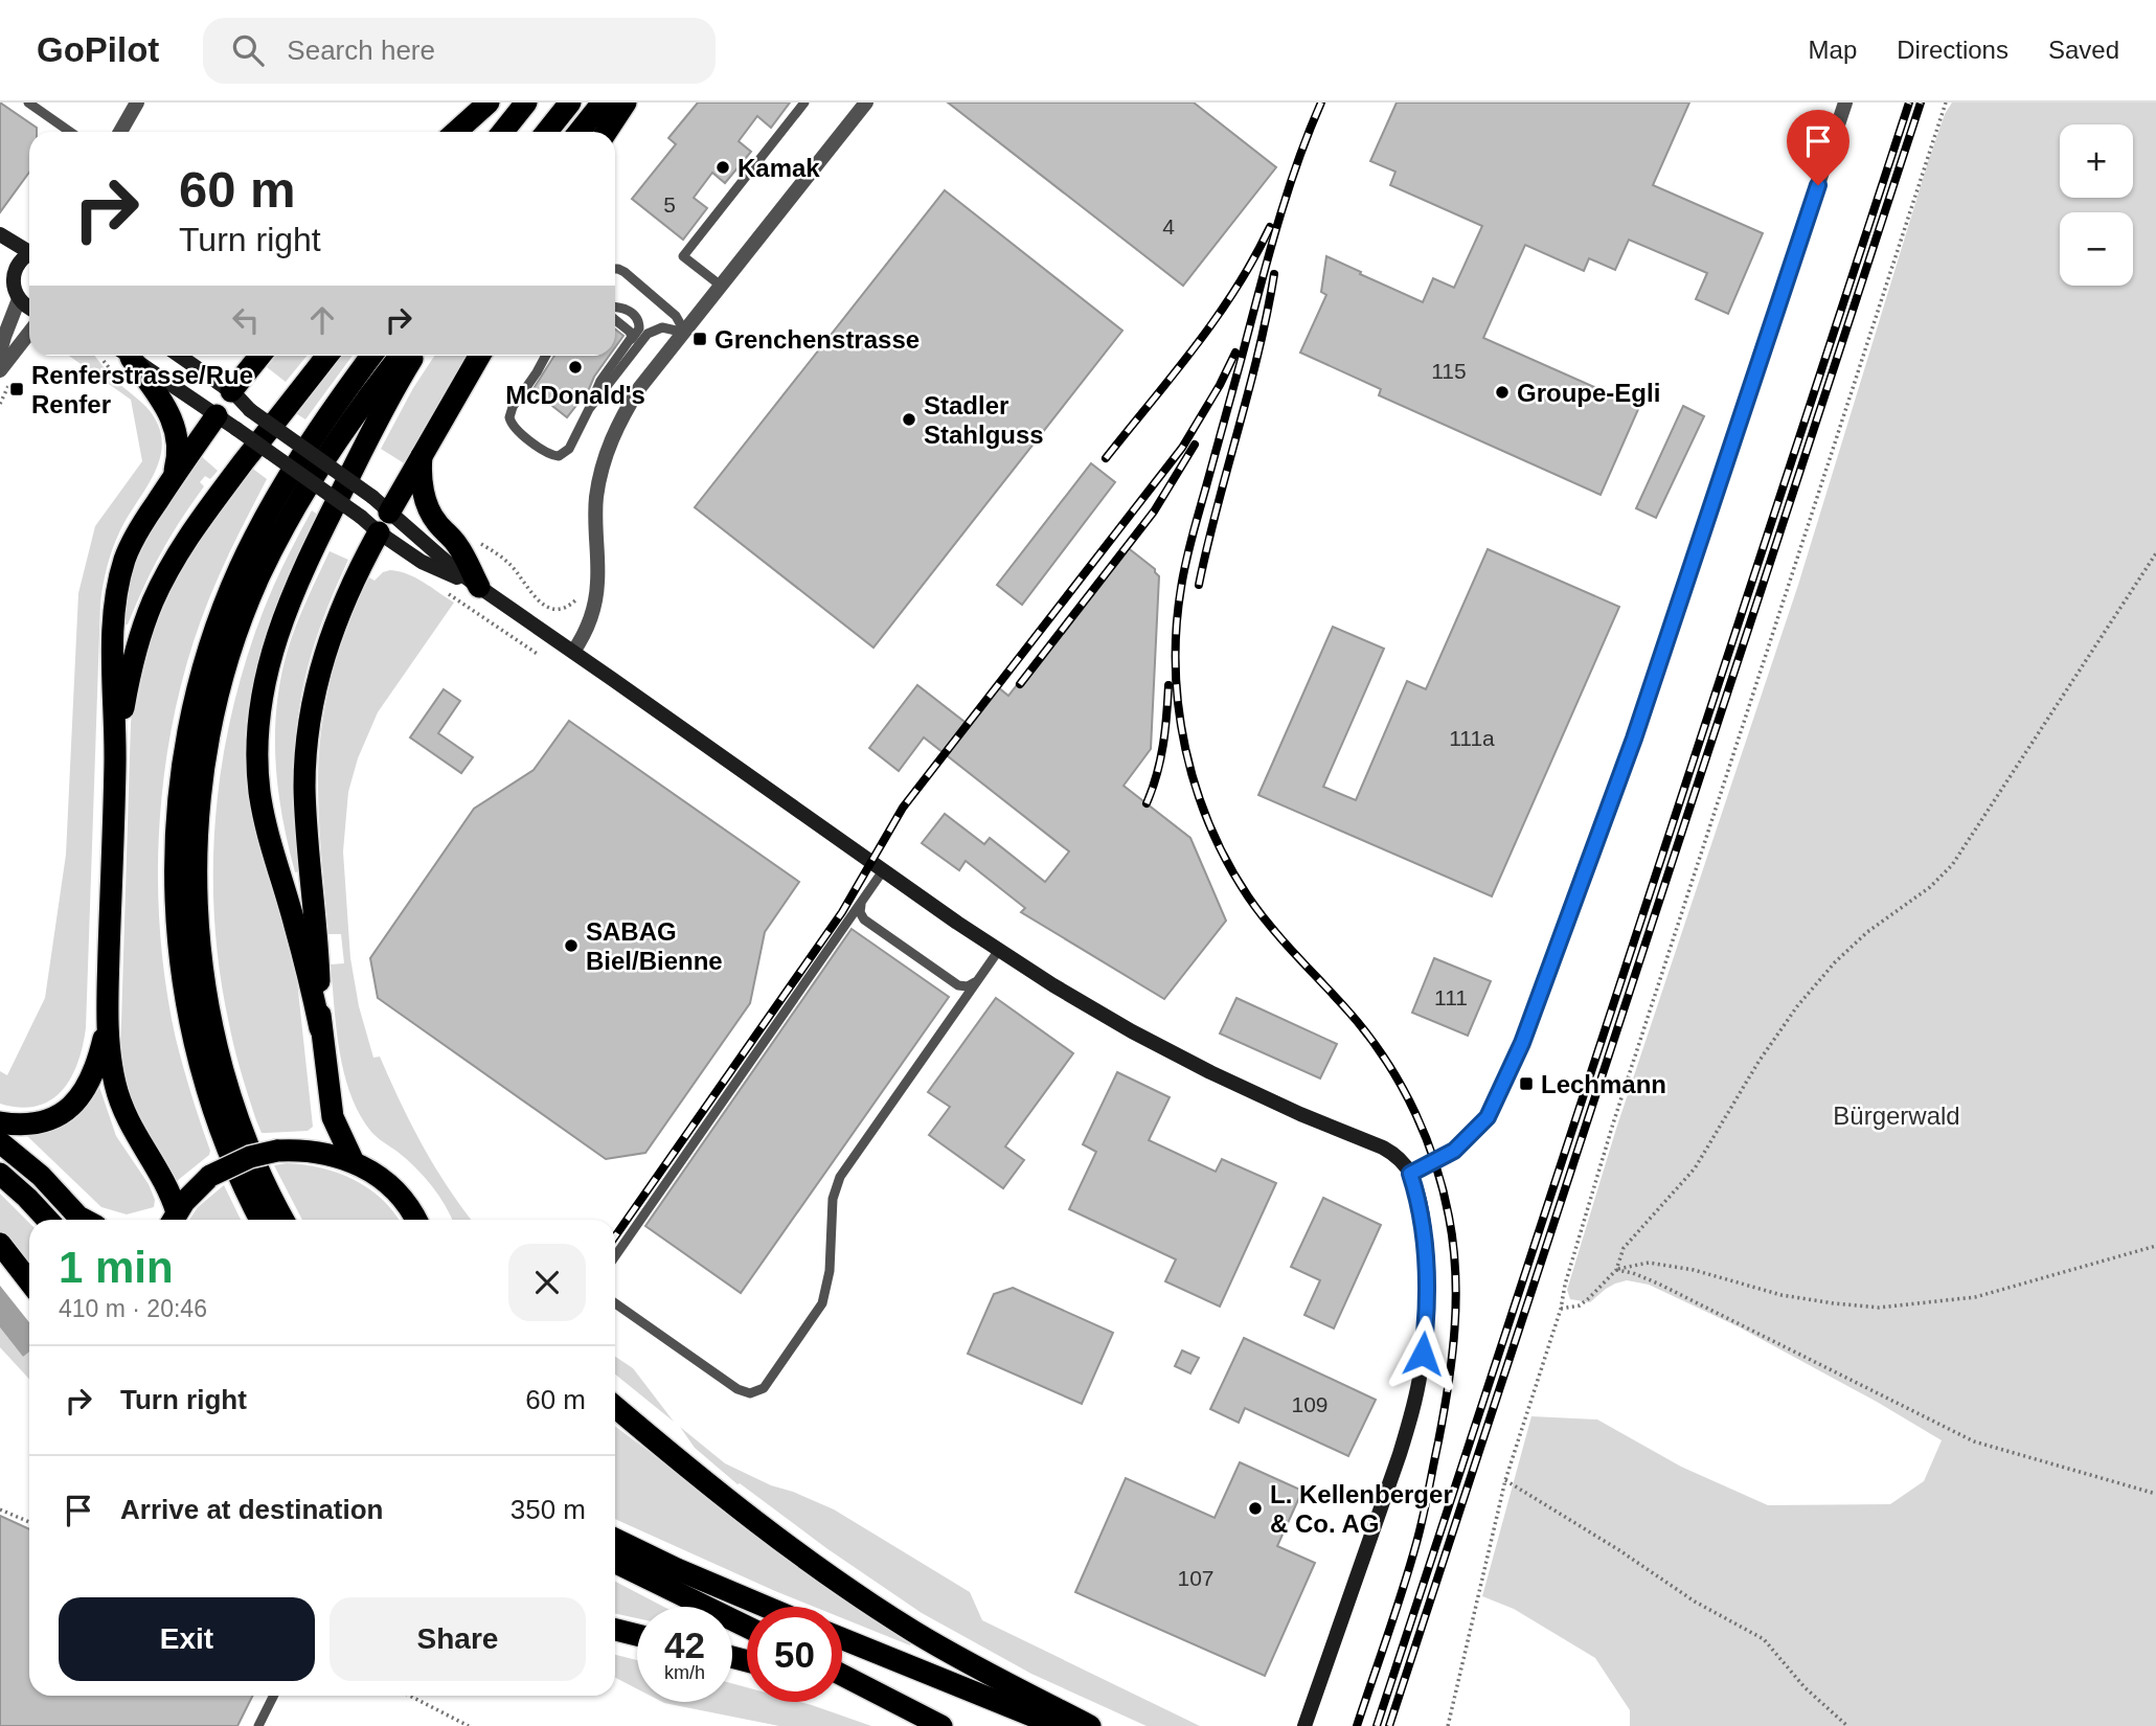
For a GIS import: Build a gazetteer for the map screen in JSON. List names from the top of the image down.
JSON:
{
  "parks": ["Bürgerwald"],
  "places": {
    "other": [
      "Kamak",
      "McDonald's",
      "Groupe-Egli",
      "Stadler Stahlguss",
      "SABAG Biel/Bienne",
      "L. Kellenberger & Co. AG"
    ],
    "transit": ["Grenchenstrasse", "Renferstrasse/Rue Renfer", "Lechmann"]
  },
  "house_numbers": [
    "5",
    "4",
    "115",
    "111a",
    "111",
    "109",
    "107"
  ],
  "page": {
    "header": "GoPilot",
    "search": "Search here",
    "nav": ["Map", "Directions", "Saved"],
    "map_buttons": ["+", "−"],
    "turn": ["60 m", "Turn right"],
    "heading": ["1 min", "410 m · 20:46"],
    "list": [
      {
        "name": "Turn right",
        "value": "60 m"
      },
      {
        "name": "Arrive at destination",
        "value": "350 m"
      }
    ],
    "buttons": ["Exit", "Share"],
    "speed": "42 km/h",
    "limit": "50"
  }
}
